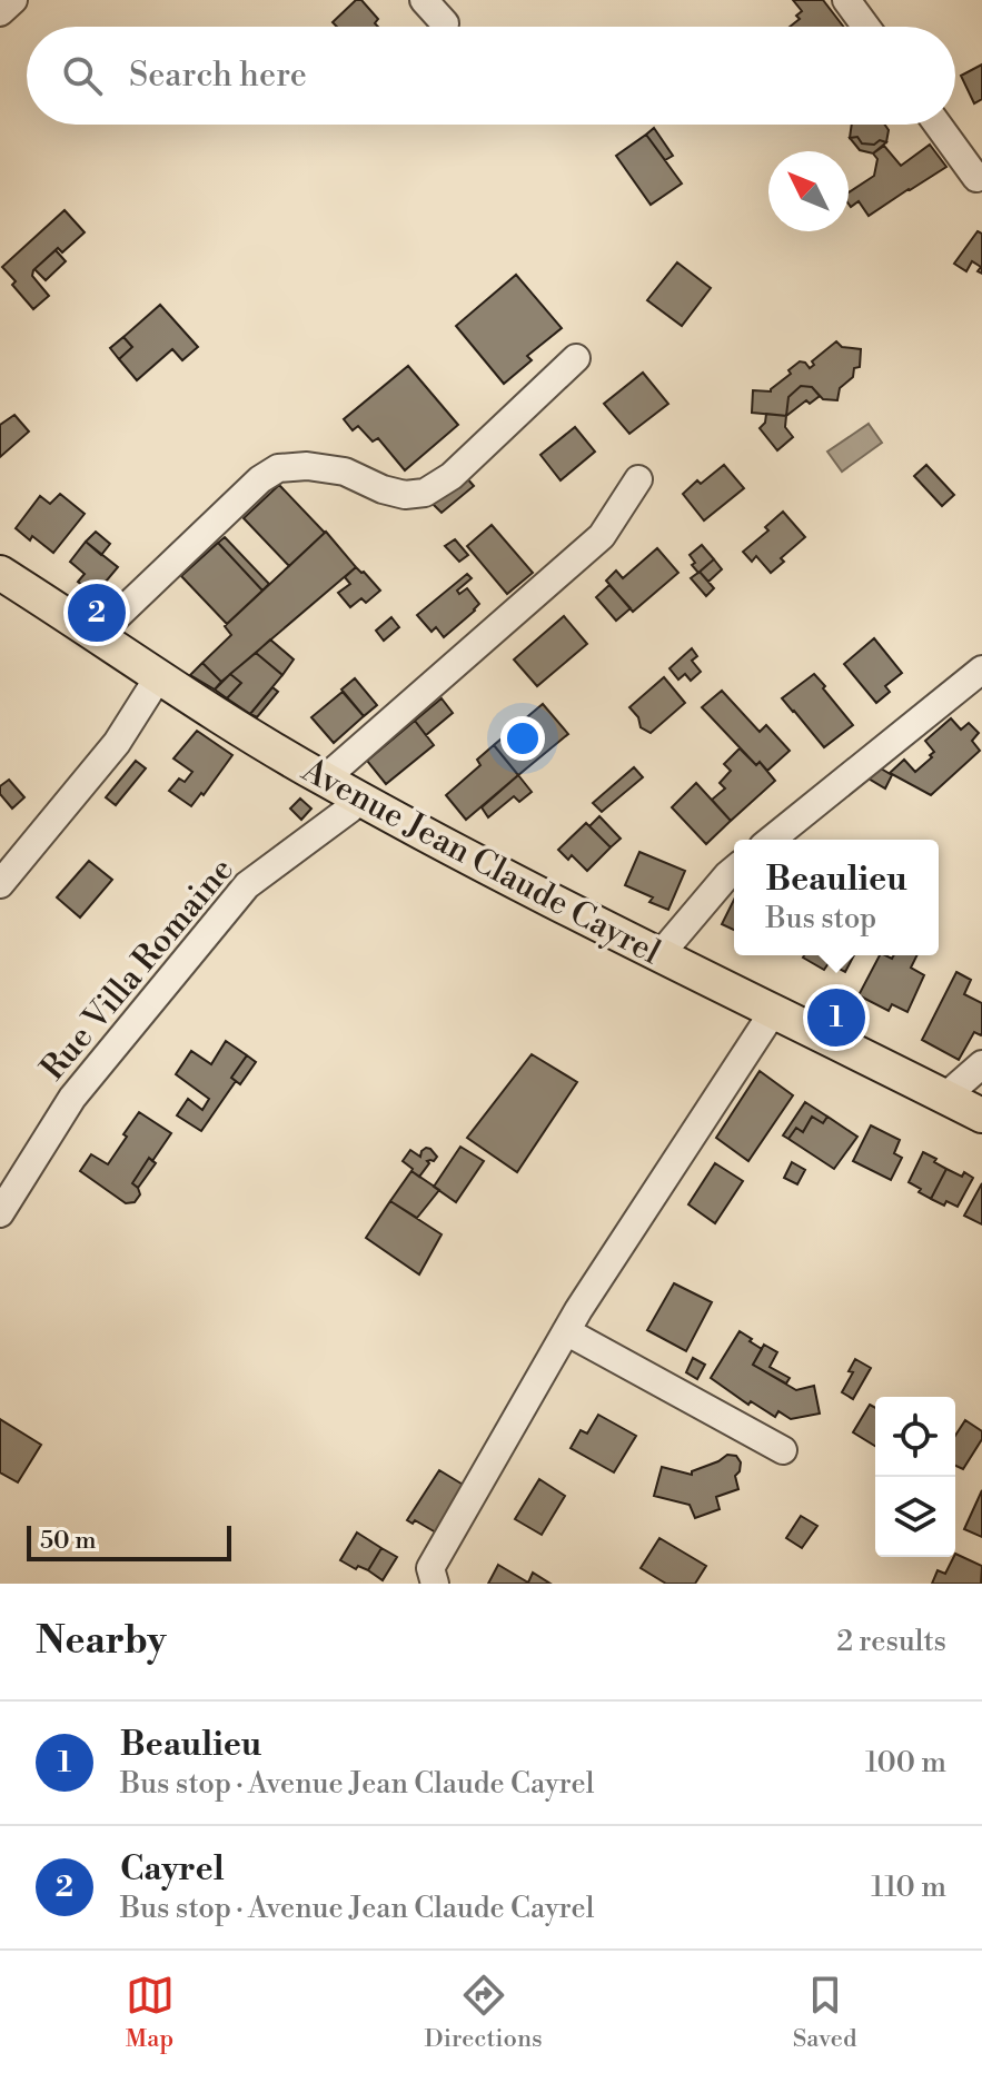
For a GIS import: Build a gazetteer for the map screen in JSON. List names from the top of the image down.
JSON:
{
  "streets": {
    "main road": ["Avenue Jean Claude Cayrel"],
    "street": ["Rue Villa Romaine"]
  },
  "crossings": [
    ["Avenue Jean Claude Cayrel", "Rue Villa Romaine"]
  ],
  "scale_bar": "50 m",
  "north": "top left",
  "page": {
    "search": "Search here",
    "pins": ["2", "1"],
    "popup": ["Beaulieu", "Bus stop"],
    "scale": "50 m",
    "heading": ["Nearby", "2 results"],
    "list": [
      {
        "mark": "1",
        "name": "Beaulieu",
        "note": "Bus stop · Avenue Jean Claude Cayrel",
        "value": "100 m"
      },
      {
        "mark": "2",
        "name": "Cayrel",
        "note": "Bus stop · Avenue Jean Claude Cayrel",
        "value": "110 m"
      }
    ],
    "nav": ["Map", "Directions", "Saved"]
  }
}
